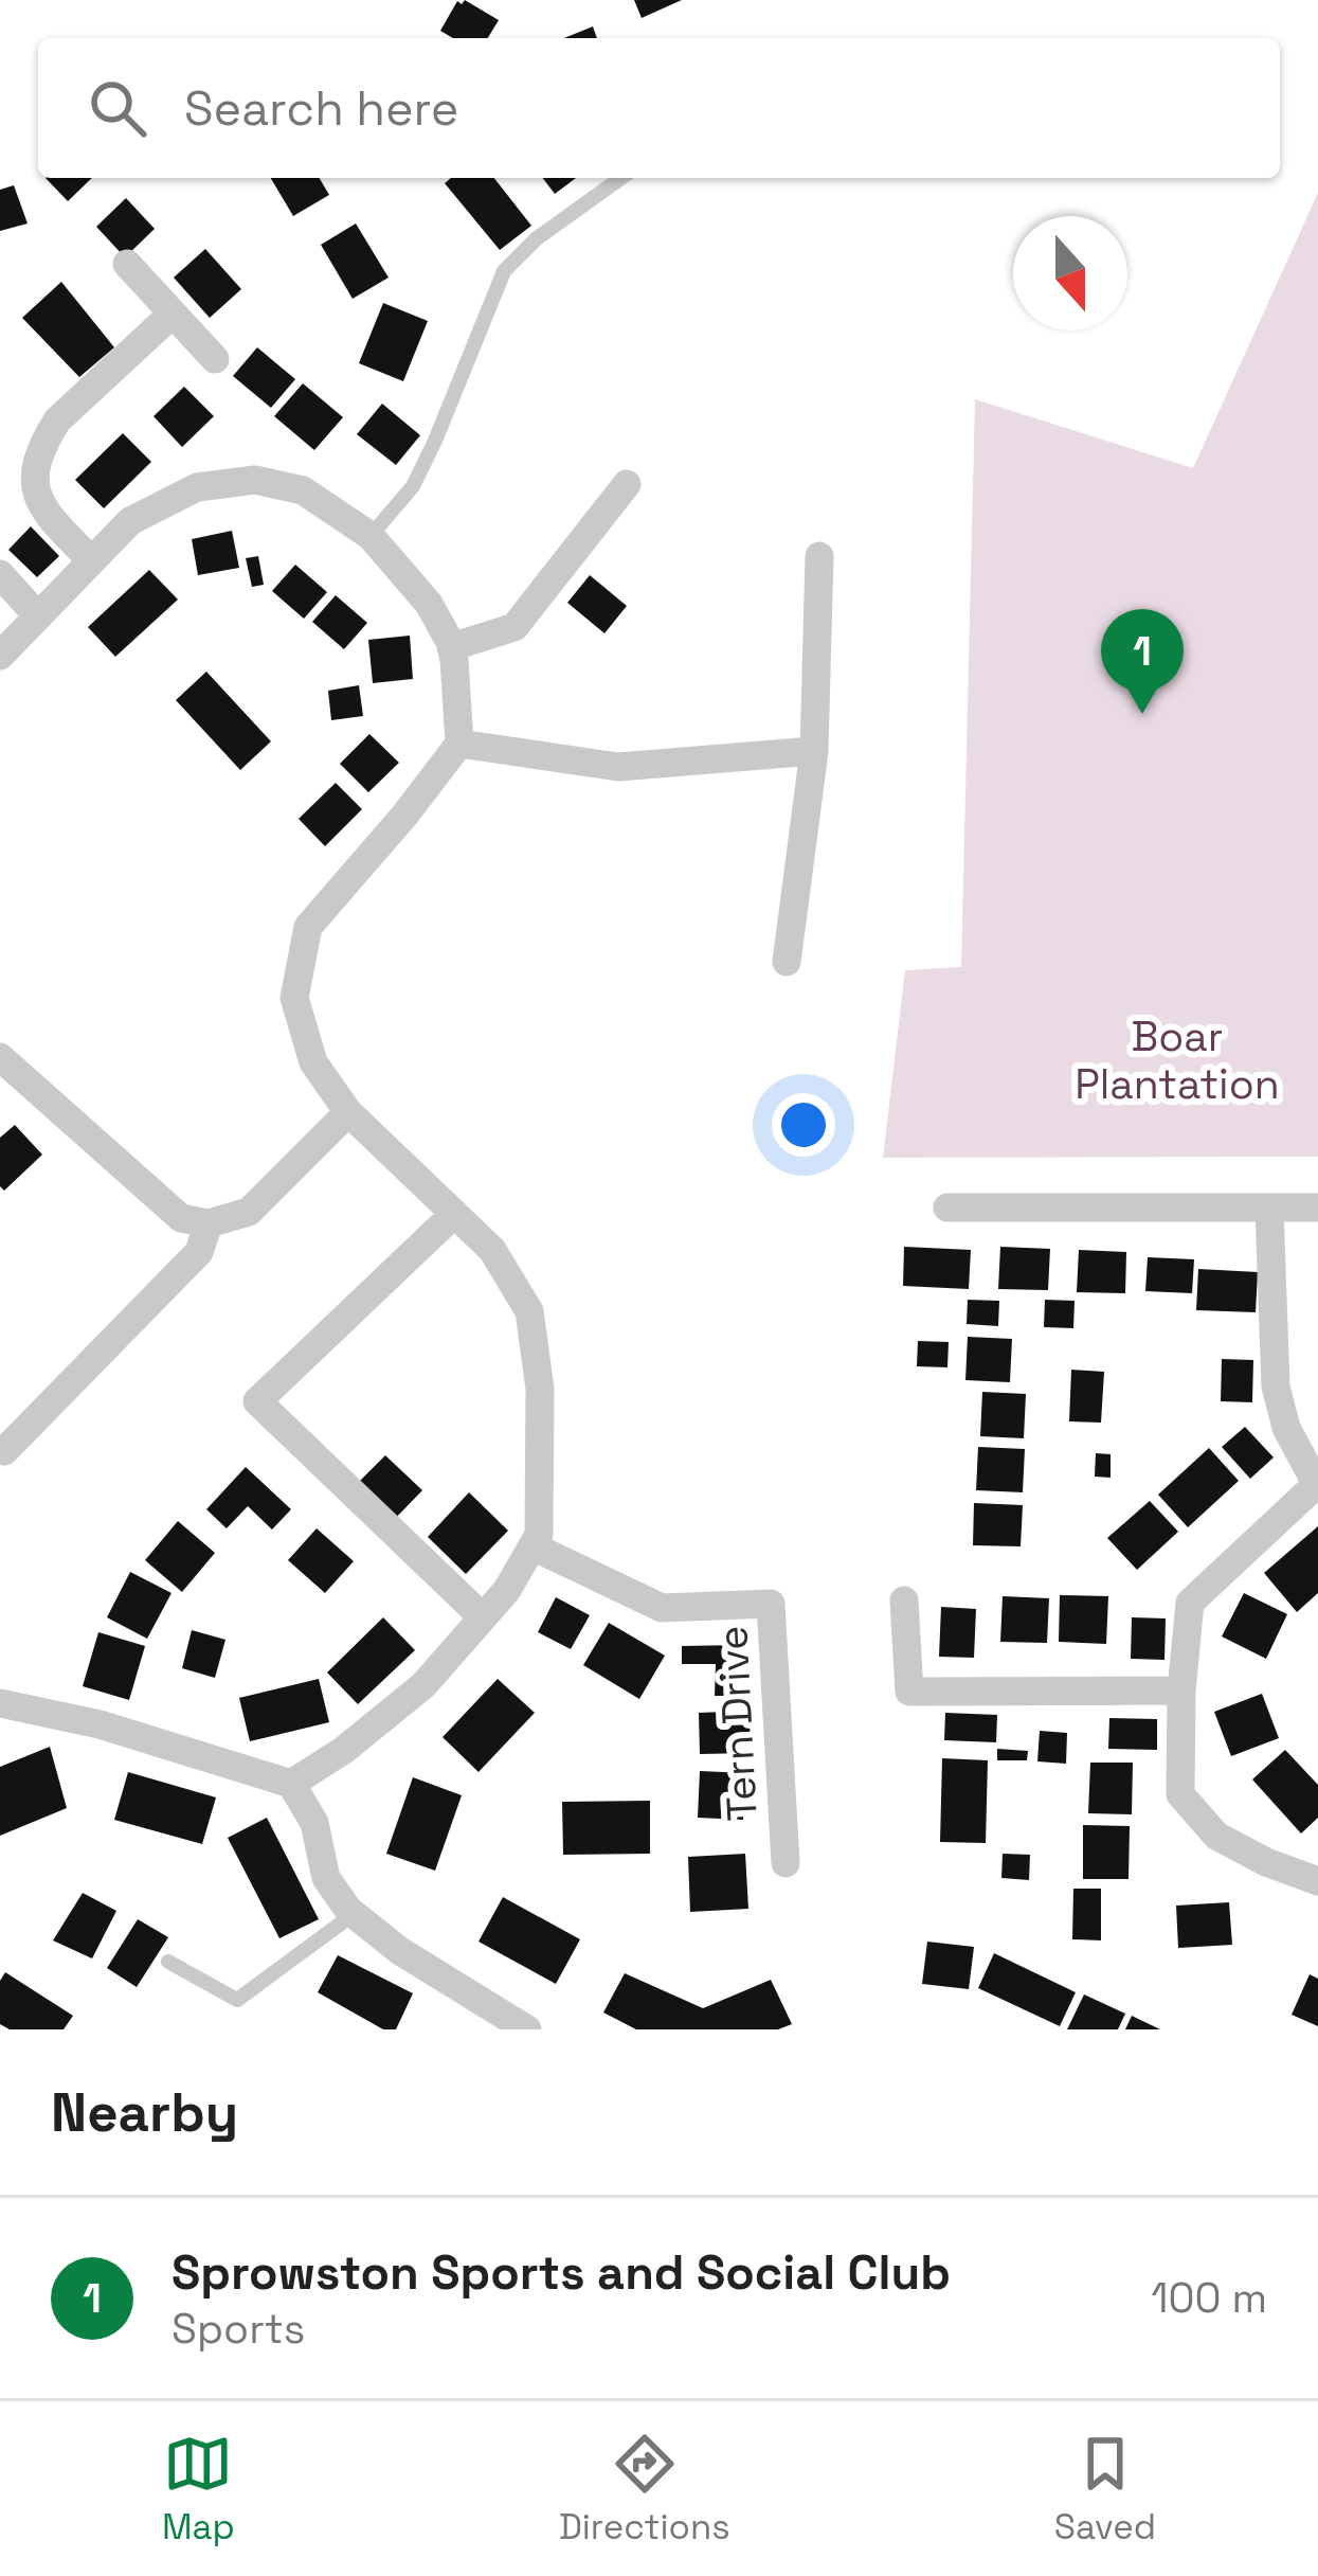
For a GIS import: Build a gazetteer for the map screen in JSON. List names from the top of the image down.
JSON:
{
  "streets": {
    "street": ["Tern Drive"]
  },
  "parks": ["Boar Plantation"],
  "north": "bottom",
  "page": {
    "search": "Search here",
    "pins": "1",
    "heading": "Nearby",
    "list": [
      {
        "mark": "1",
        "name": "Sprowston Sports and Social Club",
        "note": "Sports",
        "value": "100 m"
      }
    ],
    "nav": ["Map", "Directions", "Saved"]
  }
}
